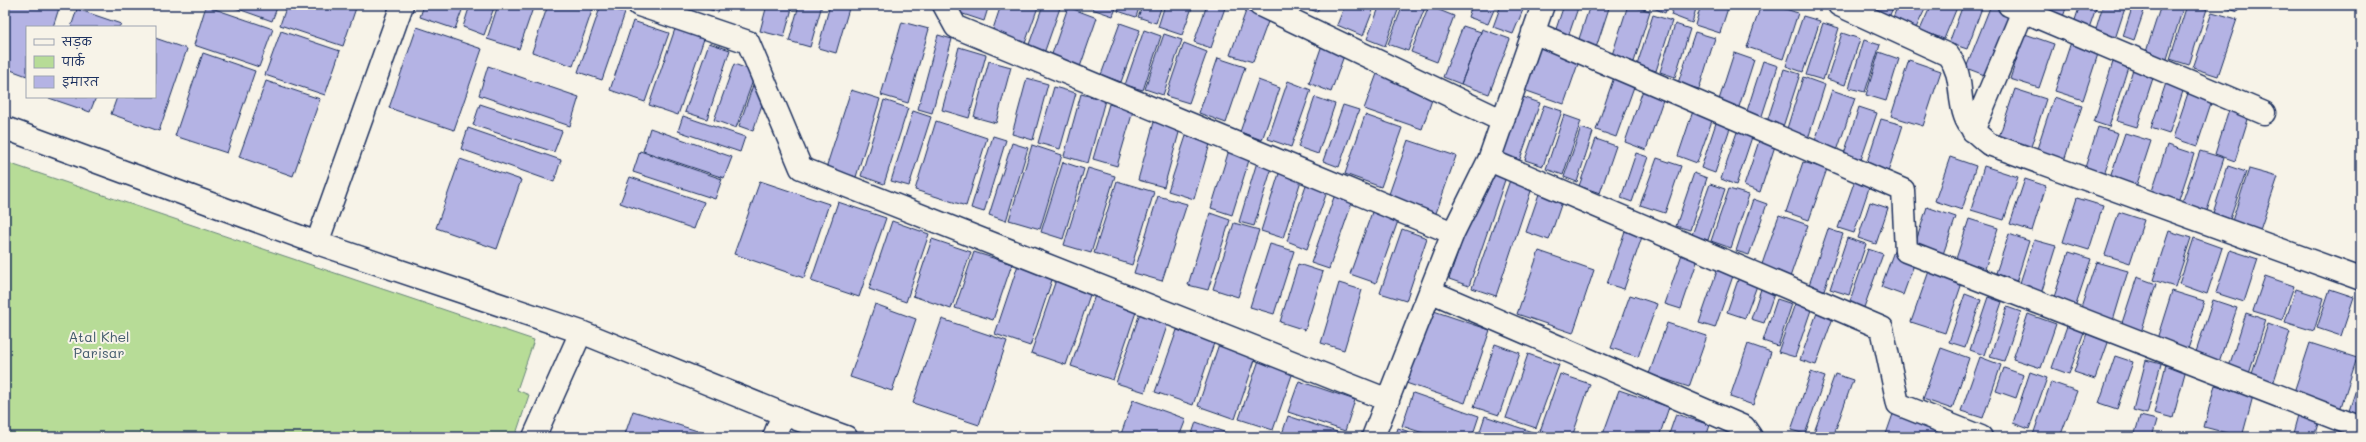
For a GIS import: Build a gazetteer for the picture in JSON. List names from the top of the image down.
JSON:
{
  "parks": ["Atal Khel Parisar"],
  "legend": ["सड़क", "पार्क", "इमारत"]
}
